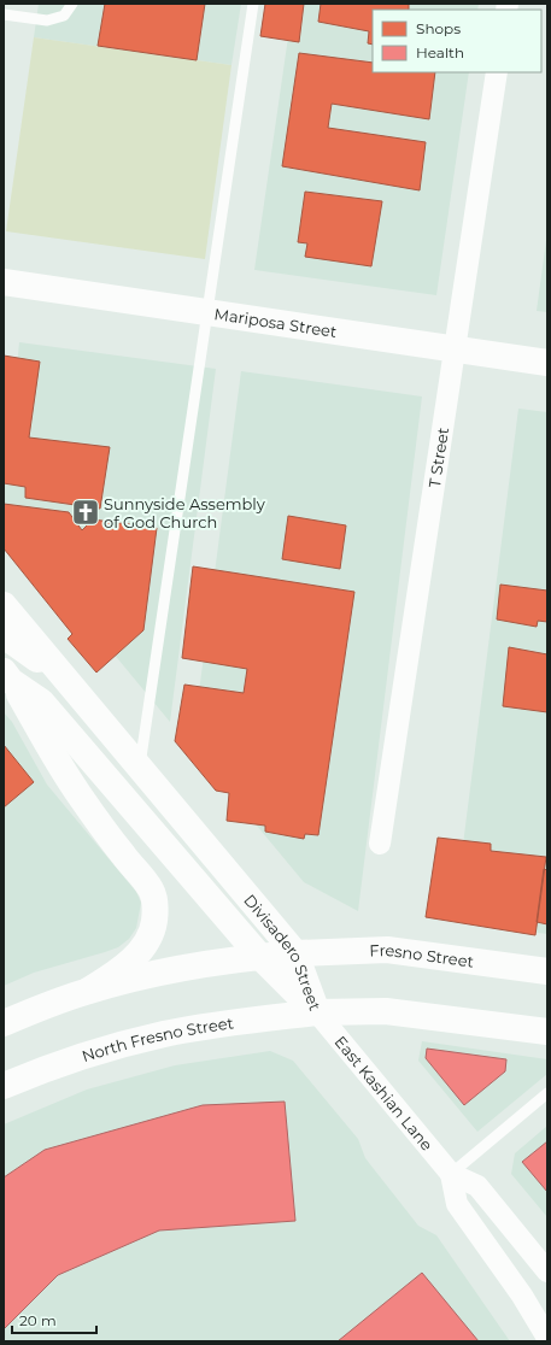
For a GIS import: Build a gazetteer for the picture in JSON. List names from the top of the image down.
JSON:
{
  "streets": {
    "main road": [
      "Mariposa Street",
      "Divisadero Street",
      "Fresno Street",
      "North Fresno Street"
    ],
    "street": ["T Street", "East Kashian Lane"]
  },
  "crossings": [
    ["Mariposa Street", "T Street"],
    ["Divisadero Street", "Fresno Street"],
    ["Divisadero Street", "North Fresno Street"],
    ["Divisadero Street", "East Kashian Lane"],
    ["North Fresno Street", "East Kashian Lane"]
  ],
  "places": {
    "church": ["Sunnyside Assembly of God Church"]
  },
  "legend": ["Shops", "Health"],
  "scale_bar": "20 m"
}
